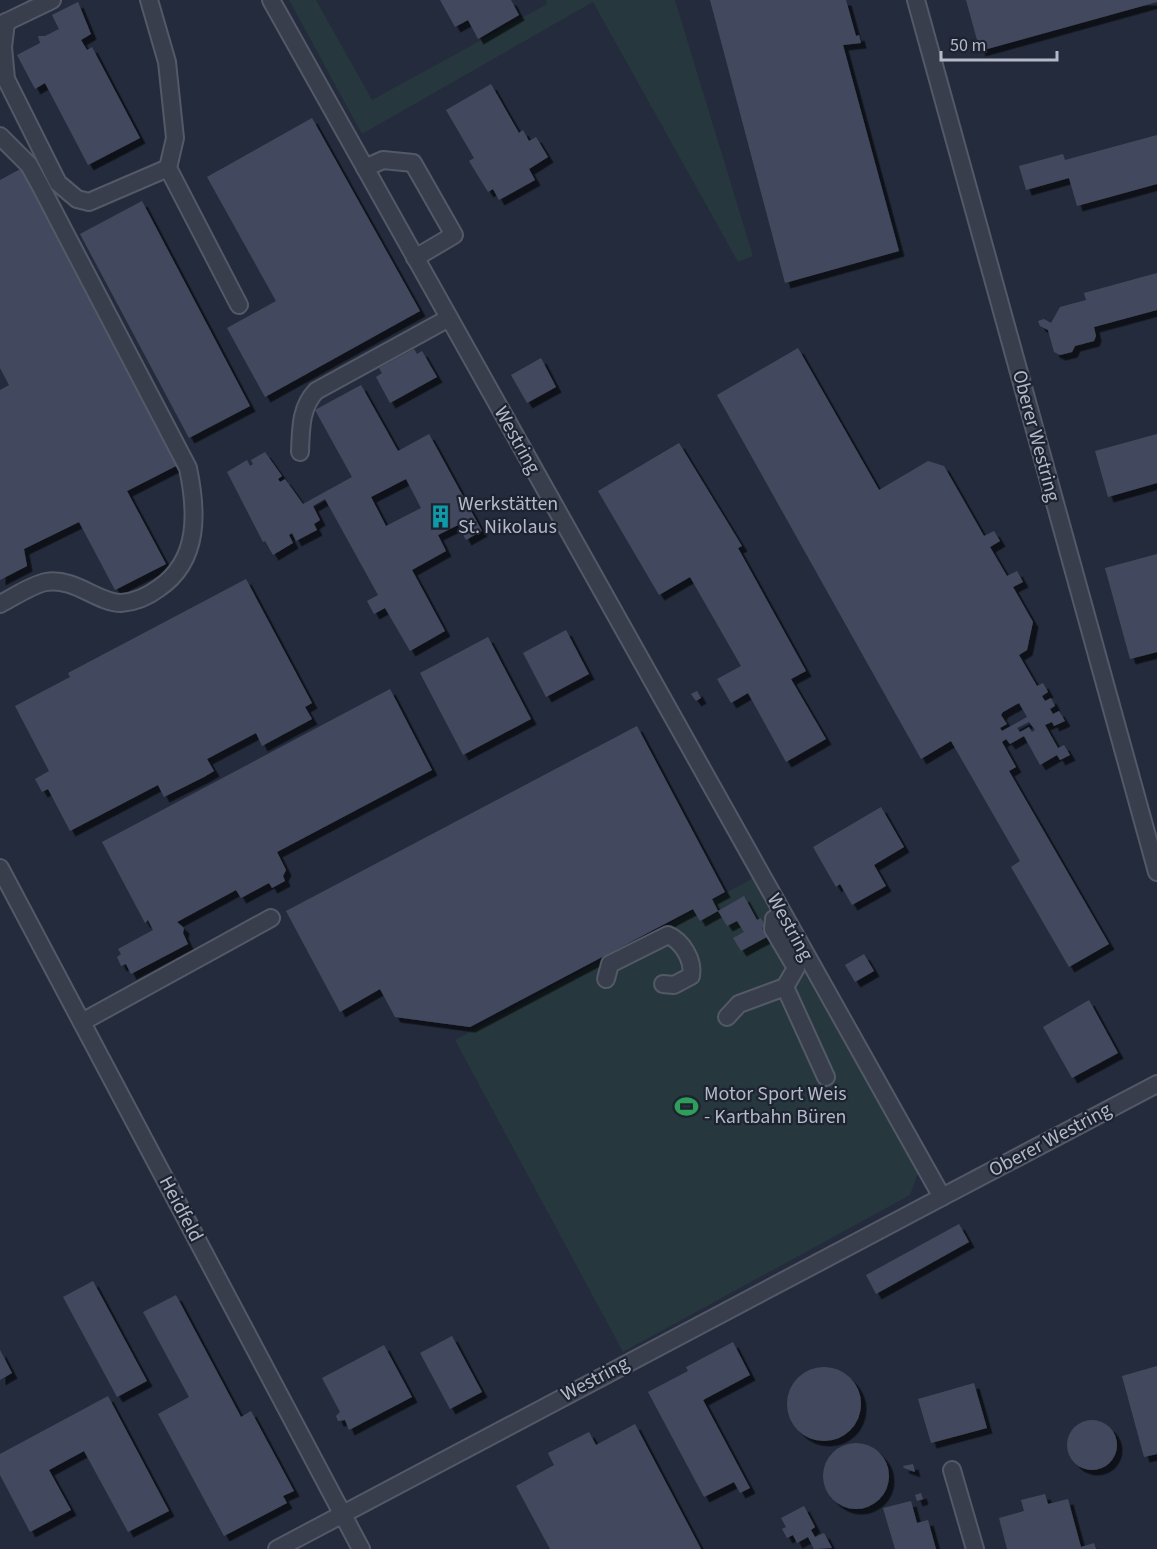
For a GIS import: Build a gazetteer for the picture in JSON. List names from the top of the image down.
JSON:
{
  "streets": {
    "street": ["Oberer Westring", "Westring", "Heidfeld"]
  },
  "crossings": [
    ["Oberer Westring", "Westring"],
    ["Westring", "Heidfeld"]
  ],
  "places": {
    "building": ["Werkstätten St. Nikolaus"],
    "sports": ["Motor Sport Weis - Kartbahn Büren"]
  },
  "scale_bar": "50 m"
}
